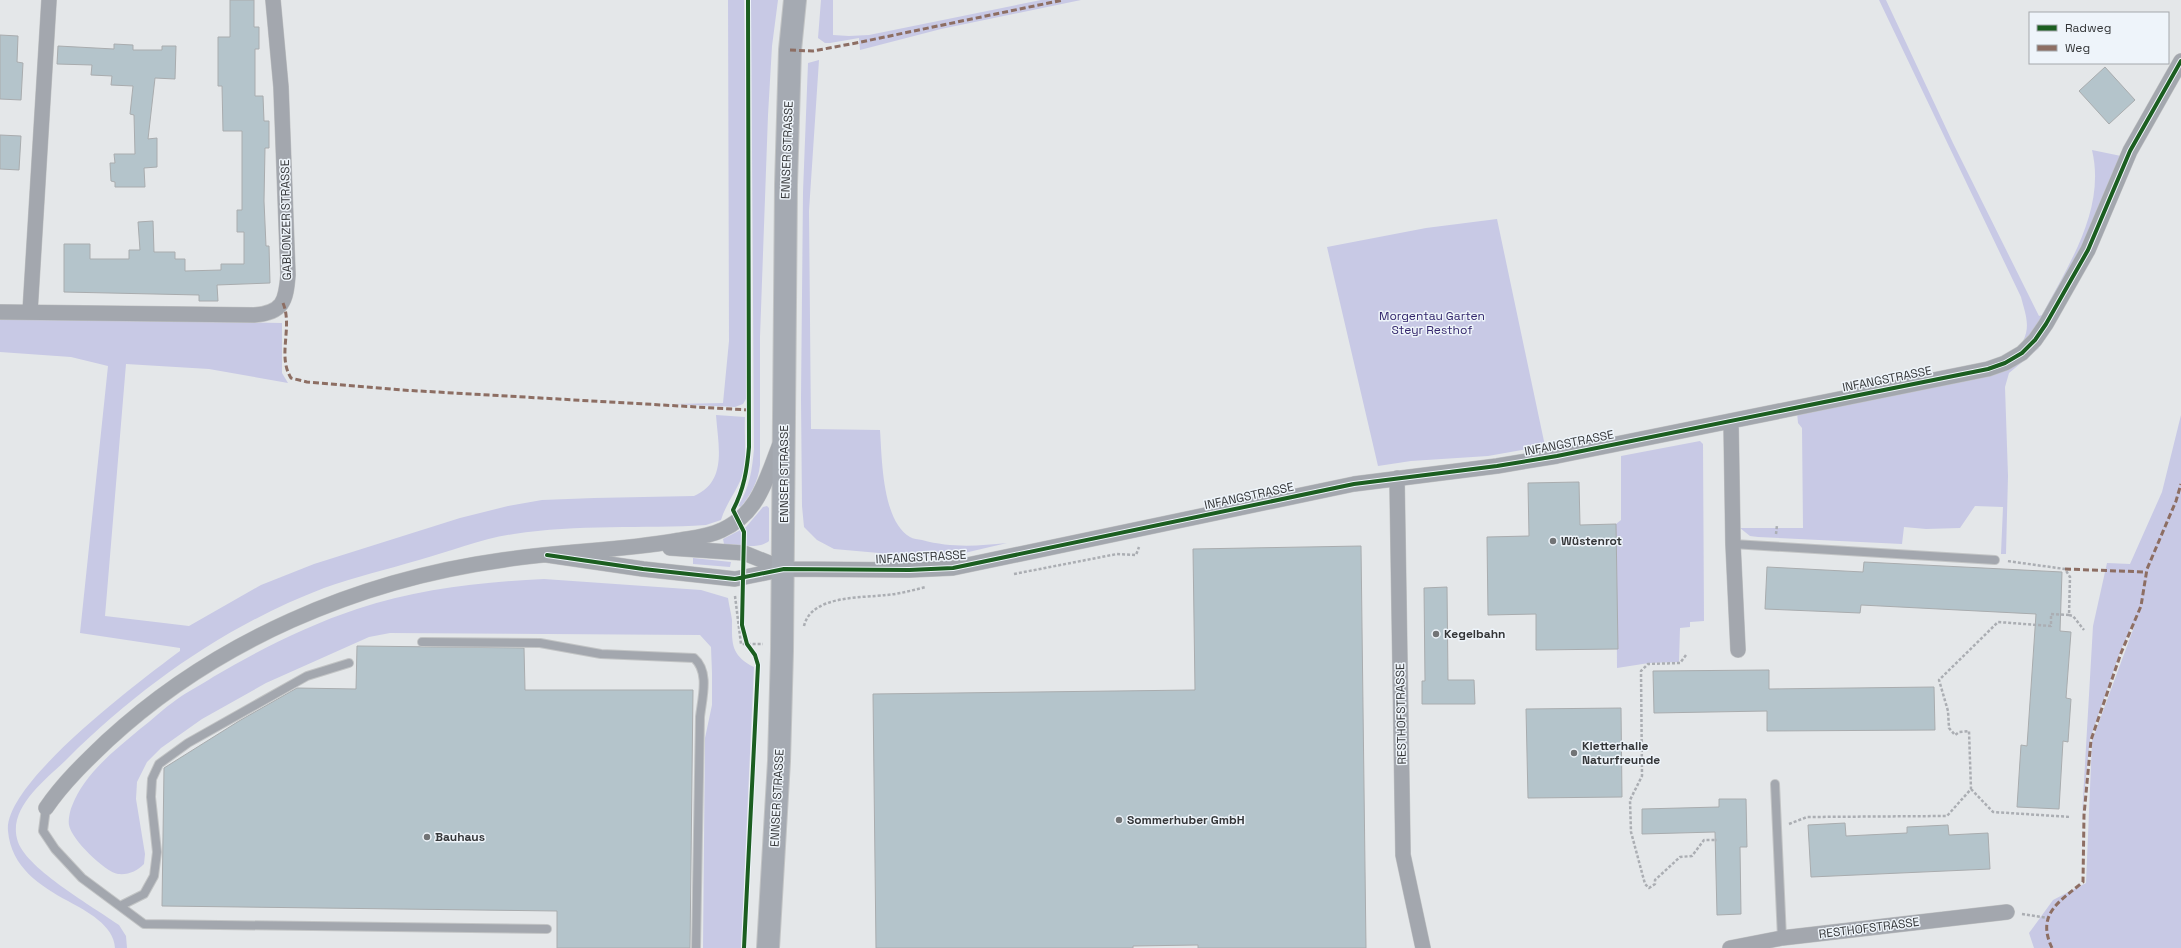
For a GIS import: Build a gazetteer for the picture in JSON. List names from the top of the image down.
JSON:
{
  "streets": {
    "main road": ["ENNSER STRASSE"],
    "street": ["GABLONZER STRASSE", "INFANGSTRASSE", "RESTHOFSTRASSE"]
  },
  "crossings": [
    ["ENNSER STRASSE", "INFANGSTRASSE"],
    ["INFANGSTRASSE", "RESTHOFSTRASSE"]
  ],
  "parks": ["Morgentau Garten Steyr Resthof"],
  "places": [
    "Wüstenrot",
    "Kegelbahn",
    "Kletterhalle Naturfreunde",
    "Sommerhuber GmbH",
    "Bauhaus"
  ],
  "legend": ["Radweg", "Weg"]
}
